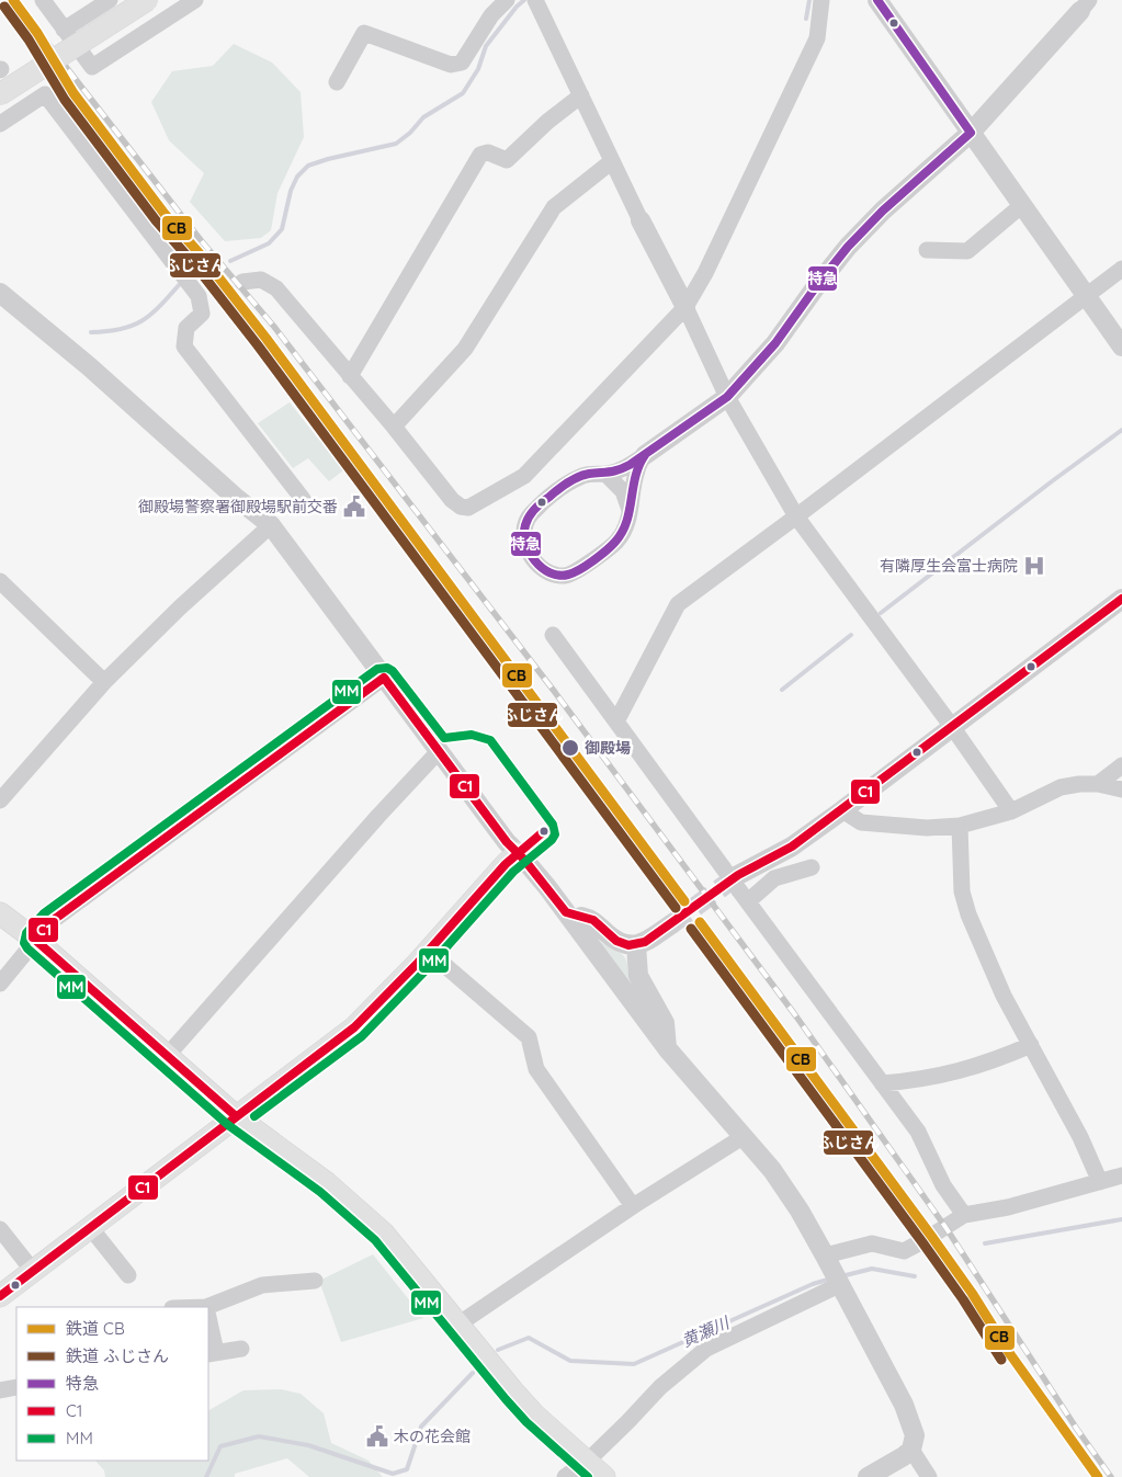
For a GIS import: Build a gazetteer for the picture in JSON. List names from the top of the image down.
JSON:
{
  "water": ["黄瀬川"],
  "places": {
    "public building": ["御殿場警察署御殿場駅前交番", "木の花会館"],
    "hospital": ["有隣厚生会富士病院"],
    "other": ["御殿場"]
  },
  "lines": [
    "rail line CB",
    "transit line 特急",
    "rail line ふじさん",
    "transit line C1",
    "transit line MM"
  ],
  "legend": [
    "鉄道 CB",
    "鉄道 ふじさん",
    "特急",
    "C1",
    "MM"
  ]
}
